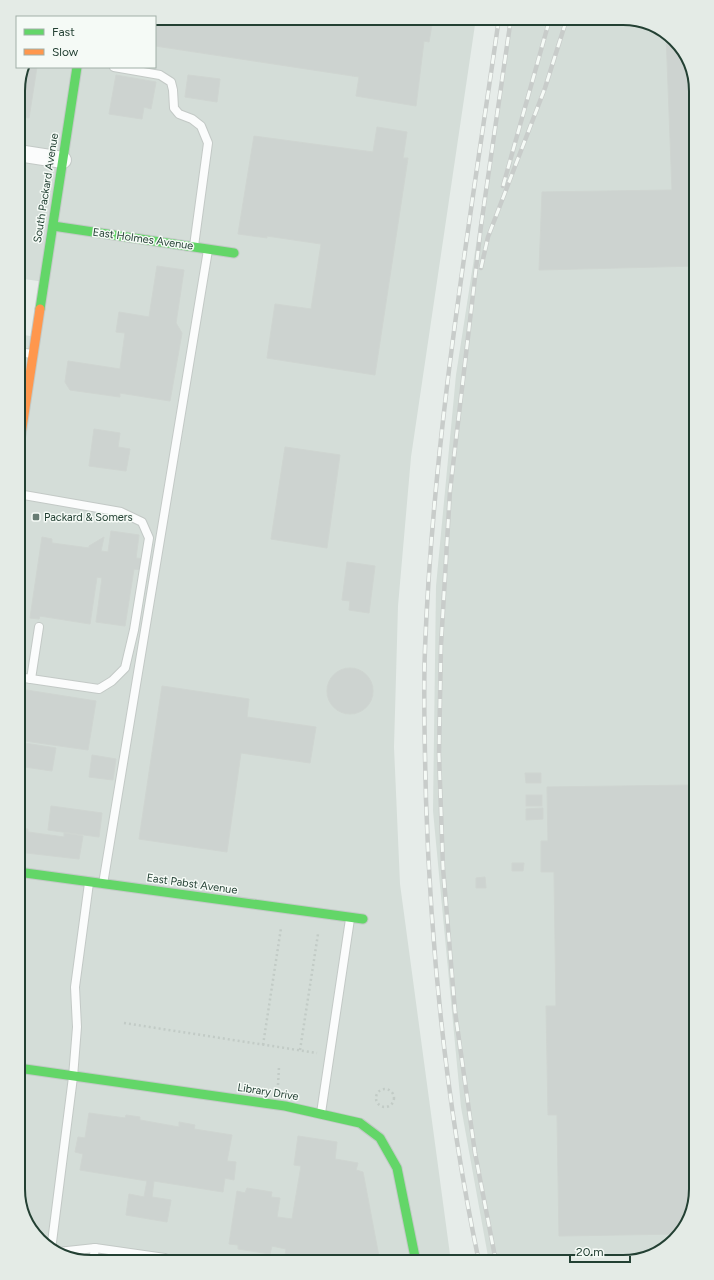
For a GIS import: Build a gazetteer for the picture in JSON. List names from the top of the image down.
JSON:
{
  "streets": {
    "street": [
      "South Packard Avenue",
      "East Holmes Avenue",
      "East Pabst Avenue",
      "Library Drive"
    ]
  },
  "crossings": [
    ["South Packard Avenue", "East Holmes Avenue"]
  ],
  "places": {
    "transit": ["Packard & Somers"]
  },
  "legend": ["Fast", "Slow"],
  "scale_bar": "20 m"
}
